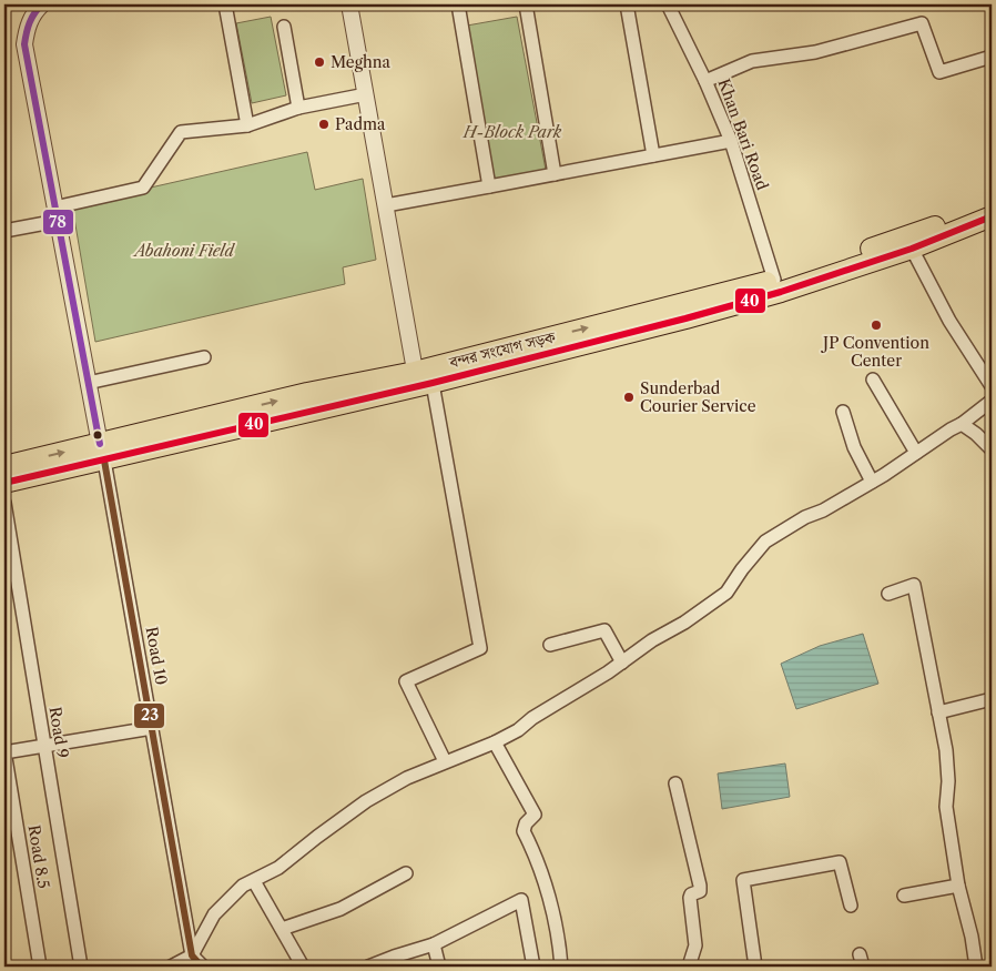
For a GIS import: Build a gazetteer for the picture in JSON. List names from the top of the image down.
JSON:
{
  "streets": {
    "highway": ["বন্দর সংযোগ সড়ক"],
    "street": [
      "Khan Bari Road",
      "Road 10",
      "Road 9",
      "Road 8.5"
    ]
  },
  "crossings": [
    ["Khan Bari Road", "বন্দর সংযোগ সড়ক"],
    ["বন্দর সংযোগ সড়ক", "Road 10"]
  ],
  "parks": ["H-Block Park", "Abahoni Field"],
  "places": [
    "Meghna",
    "Padma",
    "JP Convention Center",
    "Sunderbad Courier Service"
  ],
  "lines": ["transit line 78", "transit line 40", "transit line 23"]
}
